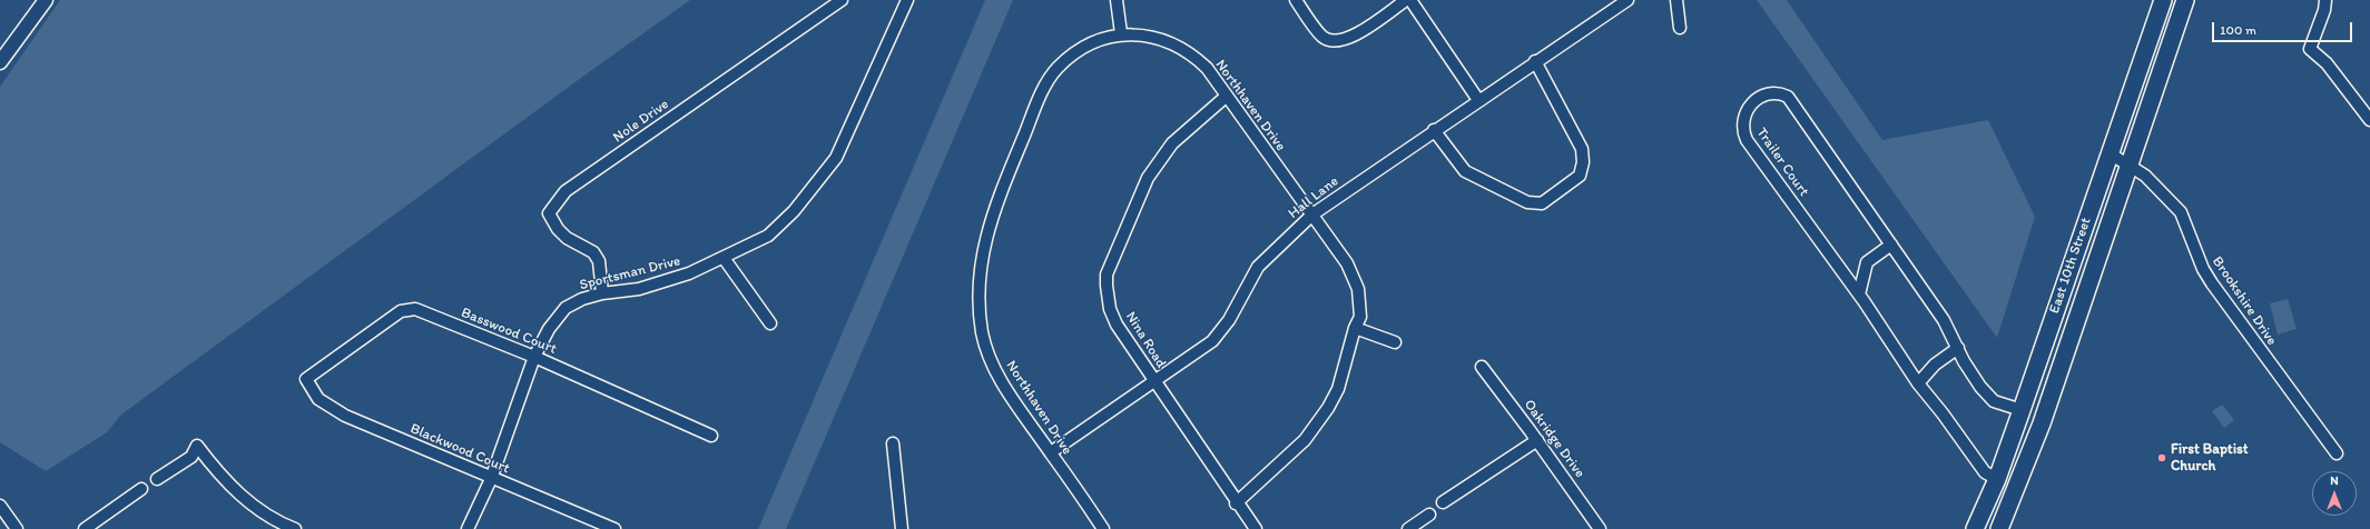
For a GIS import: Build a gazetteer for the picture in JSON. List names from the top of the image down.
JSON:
{
  "streets": {
    "main road": ["East 10th Street"],
    "street": [
      "Northhaven Drive",
      "Nole Drive",
      "Trailer Court",
      "Hall Lane",
      "Sportsman Drive",
      "Brookshire Drive",
      "Basswood Court",
      "Nina Road",
      "Oakridge Drive",
      "Blackwood Court"
    ]
  },
  "crossings": [
    ["Northhaven Drive", "Hall Lane"],
    ["Northhaven Drive", "Nina Road"],
    ["Nole Drive", "Sportsman Drive"],
    ["Trailer Court", "East 10th Street"],
    ["Hall Lane", "Nina Road"],
    ["East 10th Street", "Brookshire Drive"],
    ["Sportsman Drive", "Basswood Court"],
    ["Sportsman Drive", "Blackwood Court"],
    ["Basswood Court", "Blackwood Court"]
  ],
  "places": ["First Baptist Church"],
  "scale_bar": "100 m",
  "north": "top"
}
